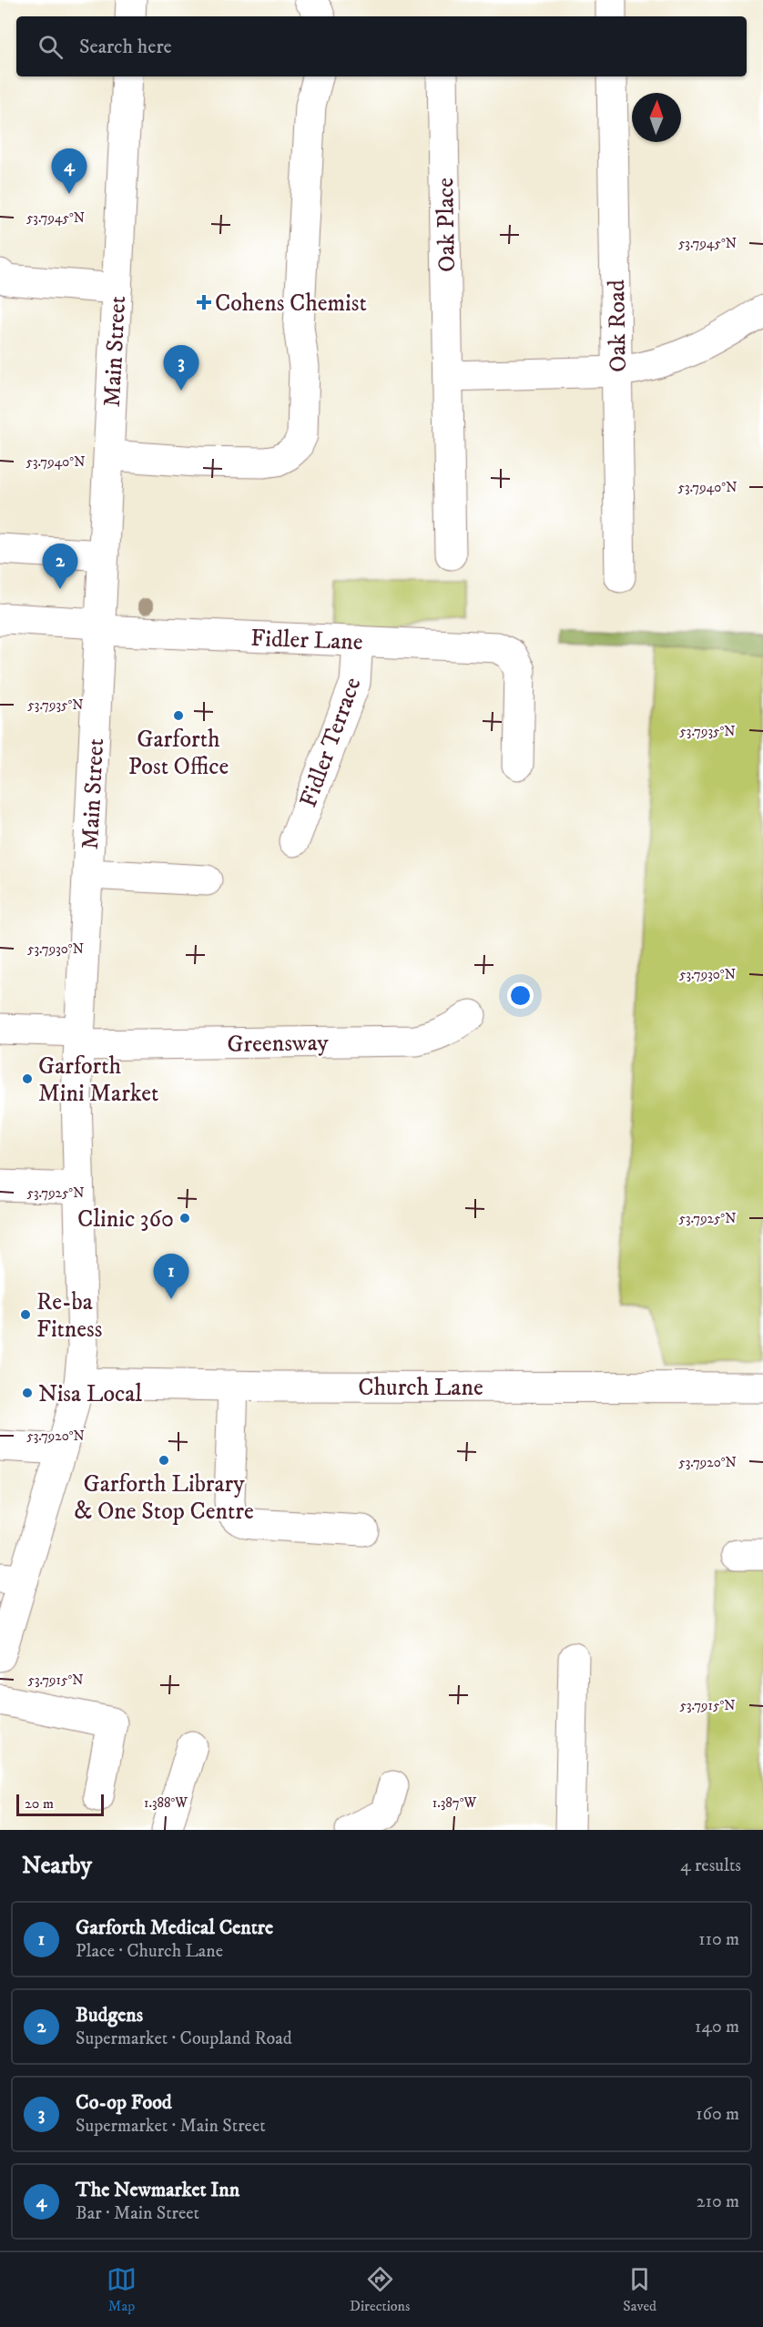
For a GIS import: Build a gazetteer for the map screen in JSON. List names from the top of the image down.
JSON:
{
  "streets": {
    "street": [
      "Oak Place",
      "Oak Road",
      "Main Street",
      "Fidler Lane",
      "Fidler Terrace",
      "Greensway",
      "Church Lane"
    ]
  },
  "crossings": [
    ["Main Street", "Fidler Lane"],
    ["Main Street", "Greensway"],
    ["Main Street", "Church Lane"],
    ["Fidler Lane", "Fidler Terrace"]
  ],
  "places": {
    "health": ["Cohens Chemist"],
    "other": [
      "Garforth Post Office",
      "Garforth Mini Market",
      "Clinic 360",
      "Re-ba Fitness",
      "Nisa Local",
      "Garforth Library & One Stop Centre"
    ]
  },
  "scale_bar": "20 m",
  "north": "top",
  "page": {
    "search": "Search here",
    "pins": [
      "4",
      "3",
      "2",
      "1"
    ],
    "scale": "20 m",
    "heading": ["Nearby", "4 results"],
    "list": [
      {
        "mark": "1",
        "name": "Garforth Medical Centre",
        "note": "Place · Church Lane",
        "value": "110 m"
      },
      {
        "mark": "2",
        "name": "Budgens",
        "note": "Supermarket · Coupland Road",
        "value": "140 m"
      },
      {
        "mark": "3",
        "name": "Co-op Food",
        "note": "Supermarket · Main Street",
        "value": "160 m"
      },
      {
        "mark": "4",
        "name": "The Newmarket Inn",
        "note": "Bar · Main Street",
        "value": "210 m"
      }
    ],
    "nav": ["Map", "Directions", "Saved"]
  },
  "coordinates": [
    "53.7945°N",
    "53.7940°N",
    "53.7935°N",
    "53.7930°N",
    "53.7925°N",
    "53.7920°N",
    "53.7915°N",
    "1.388°W",
    "1.387°W"
  ]
}
